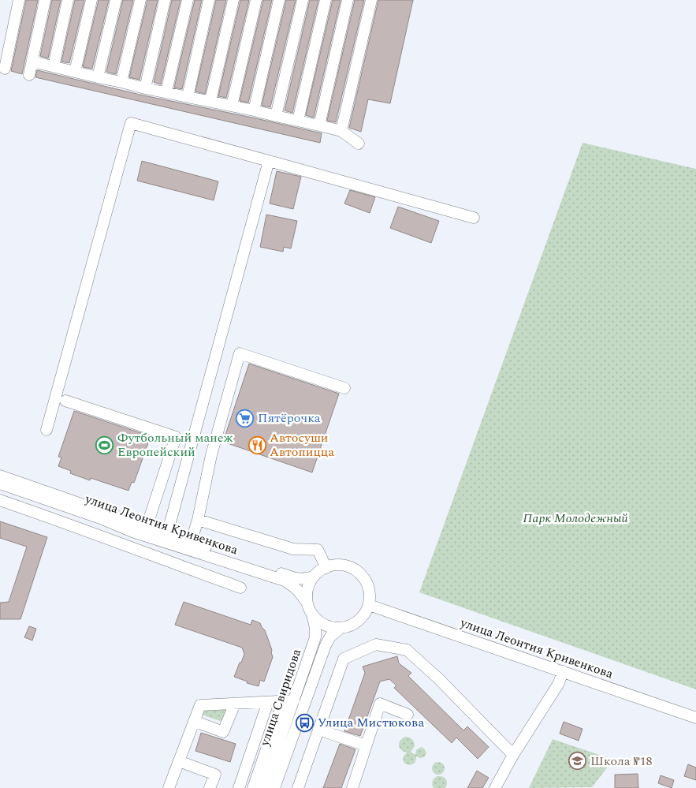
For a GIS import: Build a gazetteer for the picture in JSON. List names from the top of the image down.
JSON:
{
  "streets": {
    "street": ["улица Леонтия Кривенкова", "улица Свиридова"]
  },
  "crossings": [
    ["улица Леонтия Кривенкова", "улица Свиридова"]
  ],
  "parks": ["Парк Молодежный"],
  "places": {
    "supermarket": ["Пятёрочка"],
    "sports": ["Футбольный манеж Европейский"],
    "restaurant": ["Автосуши Автопицца"],
    "bus stop": ["Улица Мистюкова"],
    "school or university": ["Школа №18"]
  }
}
